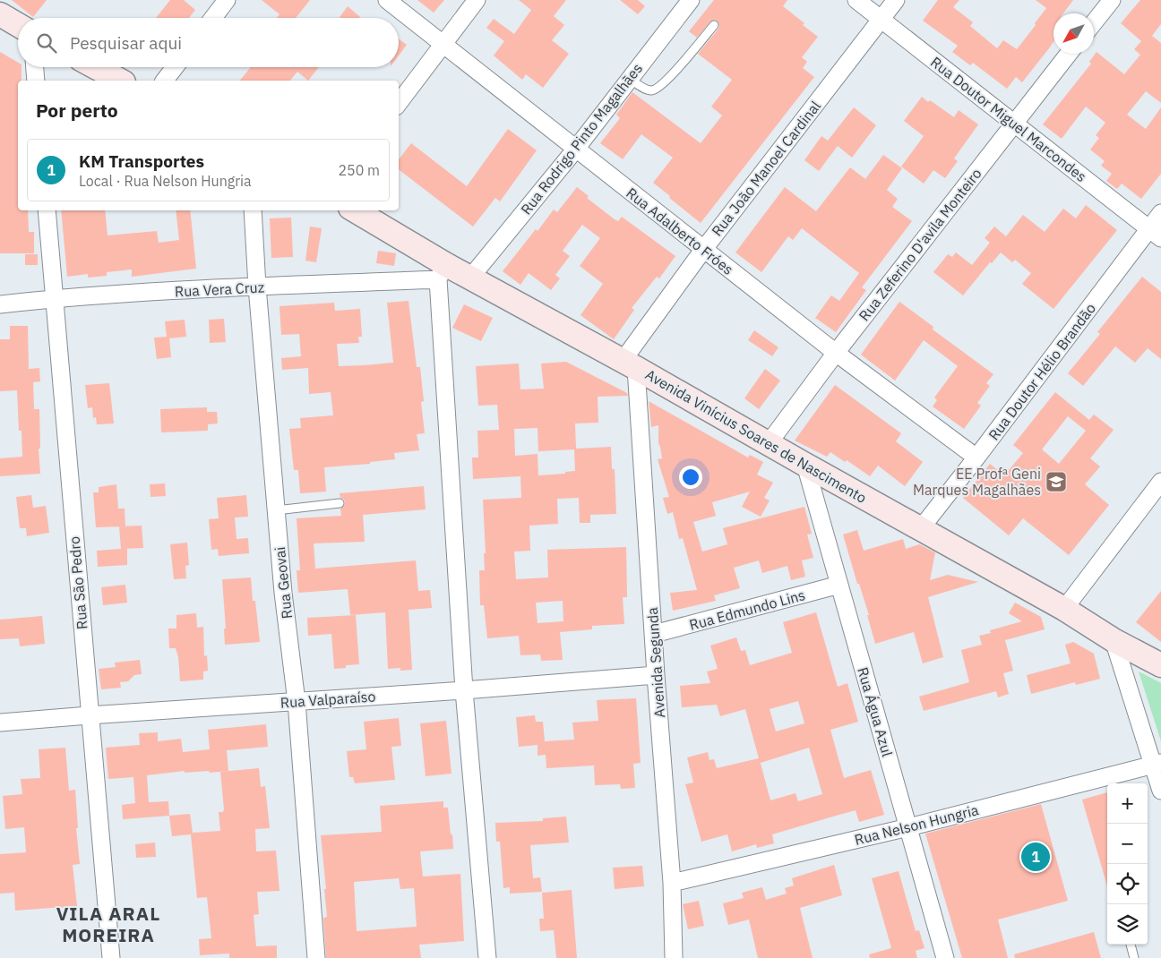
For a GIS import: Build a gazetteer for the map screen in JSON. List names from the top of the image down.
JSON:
{
  "streets": {
    "street": [
      "Rua Doutor Miguel Marcondes",
      "Rua Rodrigo Pinto Magalhães",
      "Rua João Manoel Cardinal",
      "Rua Adalberto Fróes",
      "Rua Zeferino D'avila Monteiro",
      "Rua Vera Cruz",
      "Rua Doutor Hélio Brandão",
      "Avenida Vinícius Soares de Nascimento",
      "Rua São Pedro",
      "Rua Geovai",
      "Rua Edmundo Lins",
      "Avenida Segunda",
      "Rua Valparaíso",
      "Rua Água Azul",
      "Rua Nelson Hungria"
    ]
  },
  "crossings": [
    ["Rua Doutor Miguel Marcondes", "Rua João Manoel Cardinal"],
    ["Rua Doutor Miguel Marcondes", "Rua Zeferino D'avila Monteiro"],
    ["Rua Doutor Miguel Marcondes", "Rua Doutor Hélio Brandão"],
    ["Rua Rodrigo Pinto Magalhães", "Rua Adalberto Fróes"],
    ["Rua Rodrigo Pinto Magalhães", "Avenida Vinícius Soares de Nascimento"],
    ["Rua João Manoel Cardinal", "Rua Adalberto Fróes"],
    ["Rua João Manoel Cardinal", "Avenida Vinícius Soares de Nascimento"],
    ["Rua João Manoel Cardinal", "Avenida Segunda"],
    ["Rua Adalberto Fróes", "Rua Zeferino D'avila Monteiro"],
    ["Rua Adalberto Fróes", "Rua Doutor Hélio Brandão"],
    ["Rua Zeferino D'avila Monteiro", "Avenida Vinícius Soares de Nascimento"],
    ["Rua Vera Cruz", "Avenida Vinícius Soares de Nascimento"],
    ["Rua Vera Cruz", "Rua São Pedro"],
    ["Rua Vera Cruz", "Rua Geovai"],
    ["Rua Doutor Hélio Brandão", "Avenida Vinícius Soares de Nascimento"],
    ["Avenida Vinícius Soares de Nascimento", "Avenida Segunda"],
    ["Avenida Vinícius Soares de Nascimento", "Rua Água Azul"],
    ["Rua São Pedro", "Rua Valparaíso"],
    ["Rua Geovai", "Rua Valparaíso"],
    ["Rua Edmundo Lins", "Avenida Segunda"],
    ["Rua Edmundo Lins", "Rua Água Azul"],
    ["Avenida Segunda", "Rua Valparaíso"],
    ["Avenida Segunda", "Rua Nelson Hungria"],
    ["Rua Água Azul", "Rua Nelson Hungria"]
  ],
  "districts": ["VILA ARAL MOREIRA"],
  "places": {
    "school or university": ["EE Profª Geni Marques Magalhães"]
  },
  "north": "bottom left",
  "page": {
    "search": "Pesquisar aqui",
    "heading": "Por perto",
    "list": [
      {
        "mark": "1",
        "name": "KM Transportes",
        "note": "Local · Rua Nelson Hungria",
        "value": "250 m"
      }
    ],
    "map_buttons": ["+", "−"],
    "pins": "1"
  }
}
